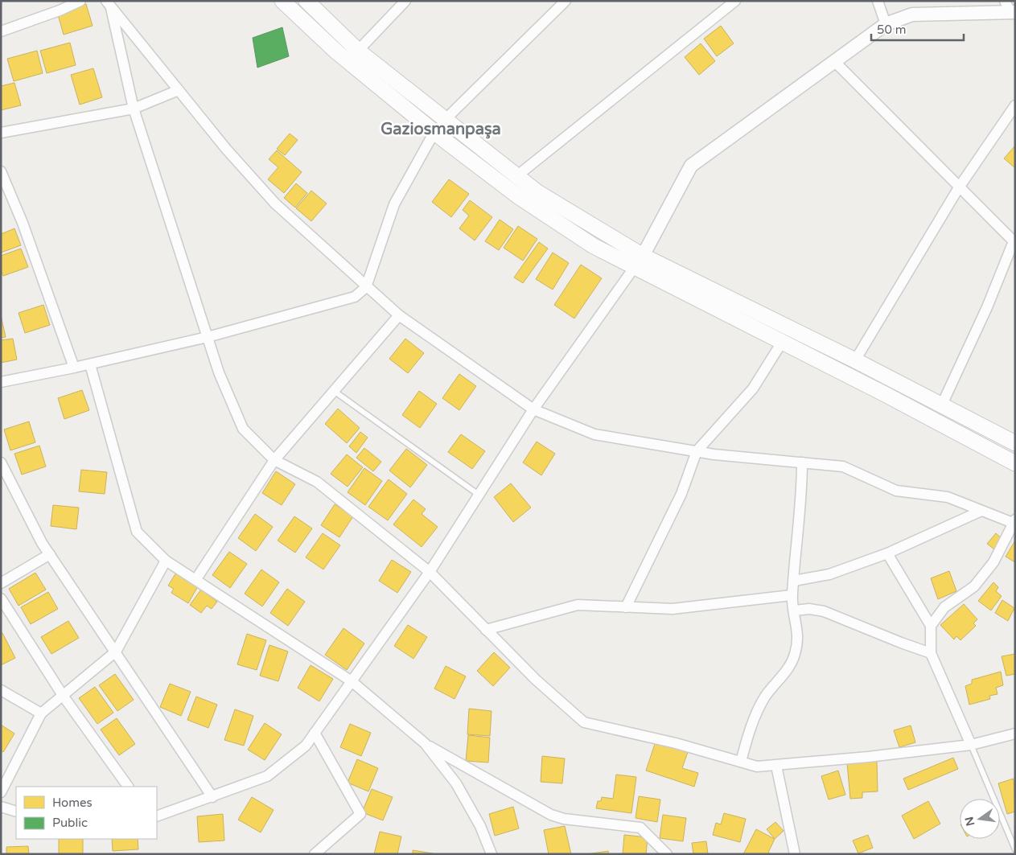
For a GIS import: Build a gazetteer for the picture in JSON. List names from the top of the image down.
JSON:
{
  "districts": ["Gaziosmanpaşa"],
  "legend": ["Homes", "Public"],
  "scale_bar": "50 m",
  "north": "left"
}
